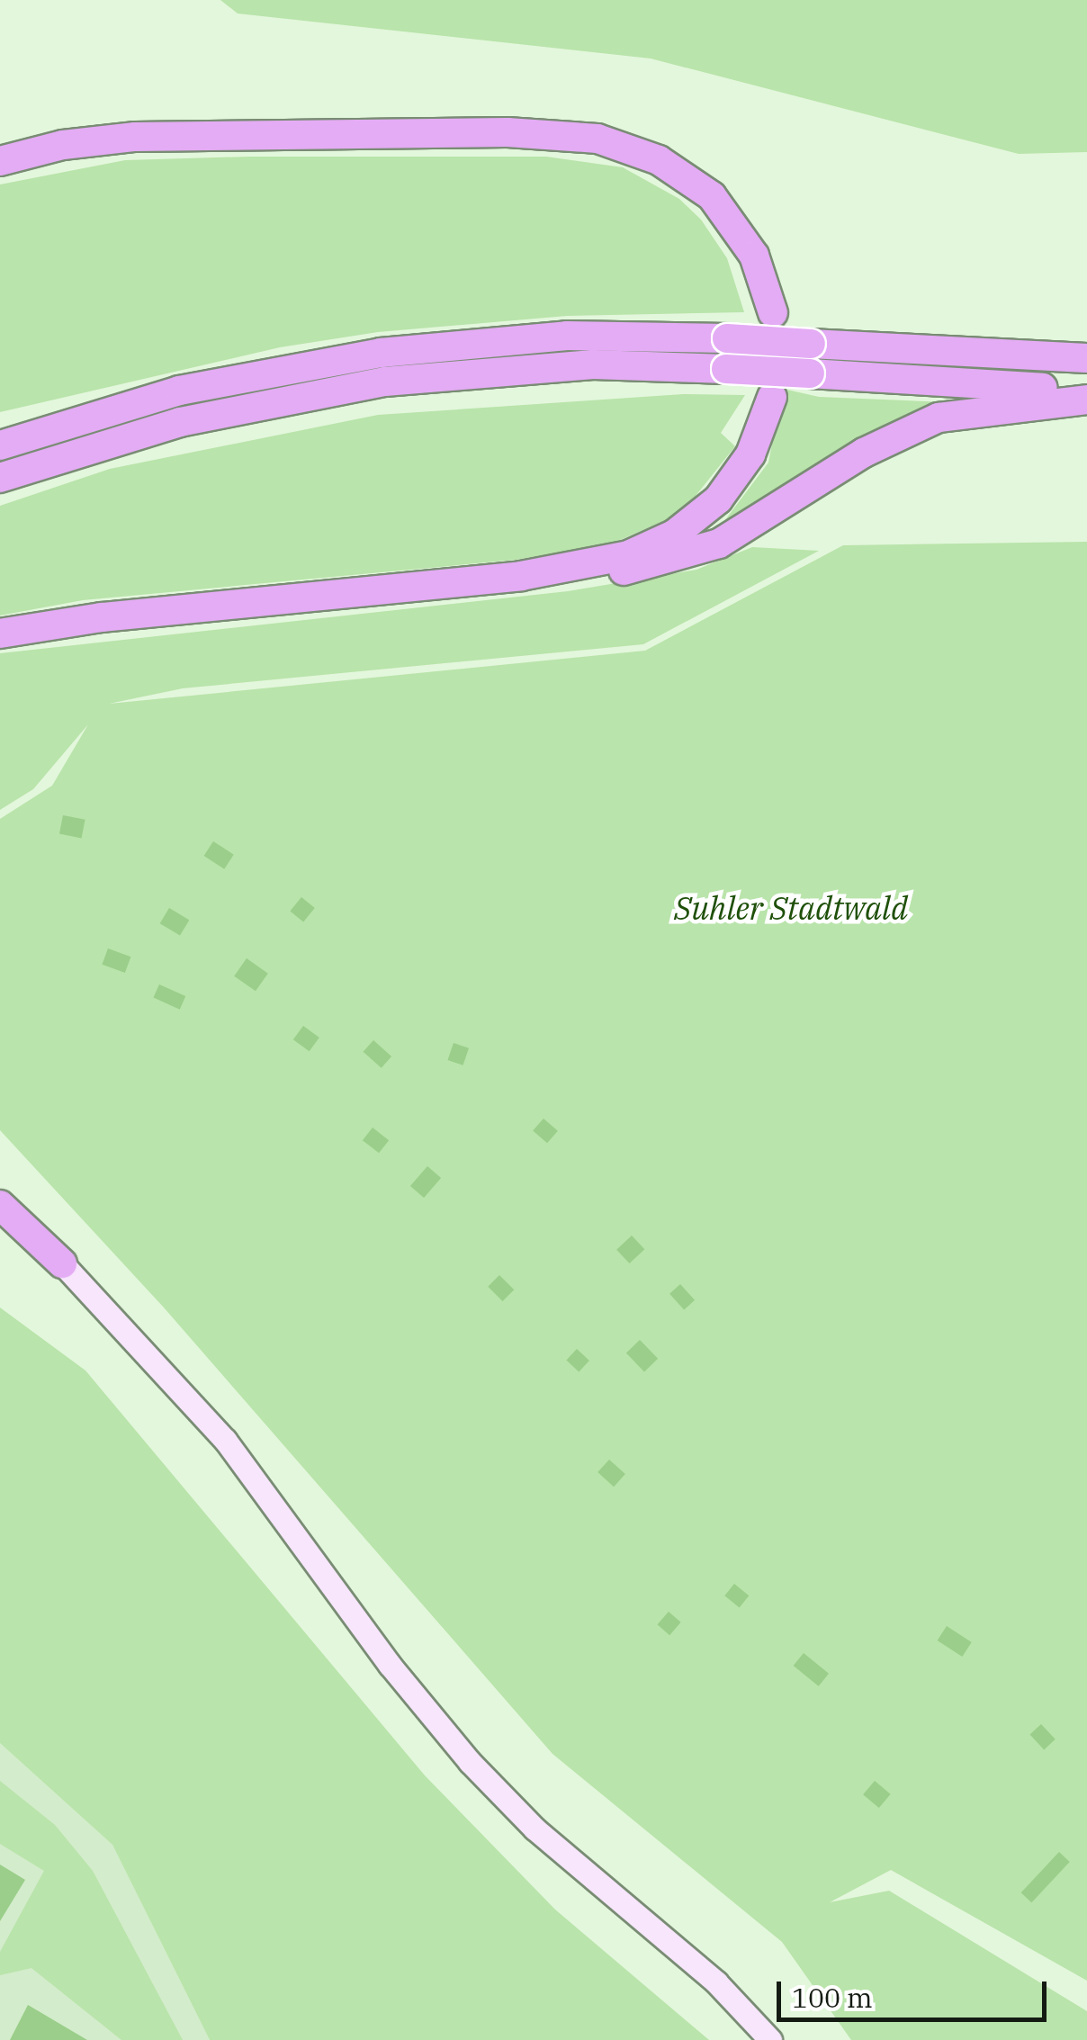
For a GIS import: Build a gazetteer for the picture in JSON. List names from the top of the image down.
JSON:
{
  "parks": ["Suhler Stadtwald"],
  "scale_bar": "100 m"
}
